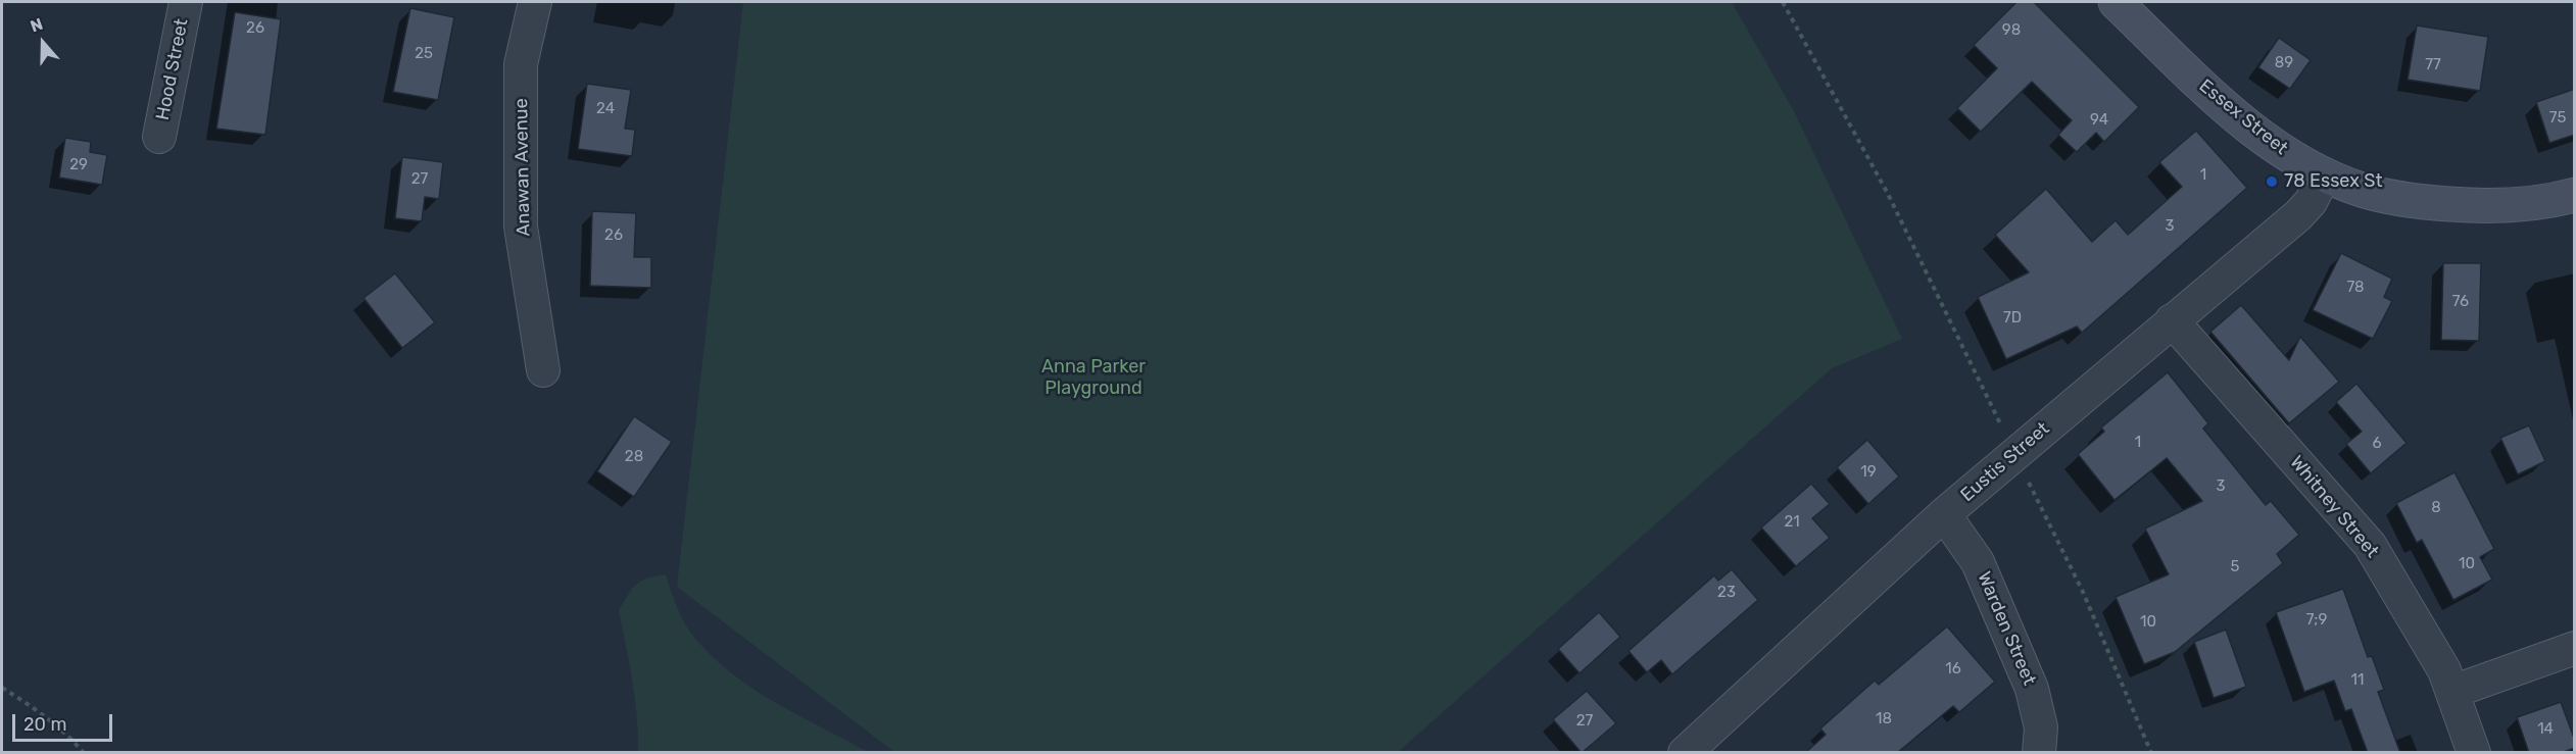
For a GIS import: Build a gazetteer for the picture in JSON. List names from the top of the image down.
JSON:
{
  "streets": {
    "main road": ["Essex Street"],
    "street": [
      "Hood Street",
      "Anawan Avenue",
      "Eustis Street",
      "Whitney Street",
      "Warden Street"
    ]
  },
  "crossings": [
    ["Essex Street", "Eustis Street"],
    ["Eustis Street", "Whitney Street"],
    ["Eustis Street", "Warden Street"]
  ],
  "parks": ["Anna Parker Playground"],
  "places": ["78 Essex St"],
  "house_numbers": [
    "26",
    "98",
    "25",
    "89",
    "77",
    "24",
    "75",
    "94",
    "29",
    "1",
    "27",
    "3",
    "26",
    "78",
    "76",
    "7D",
    "1",
    "6",
    "28",
    "19",
    "3",
    "8",
    "21",
    "10",
    "5",
    "23",
    "7;9",
    "10",
    "16",
    "11",
    "18",
    "27",
    "14"
  ],
  "scale_bar": "20 m",
  "north": "top"
}
